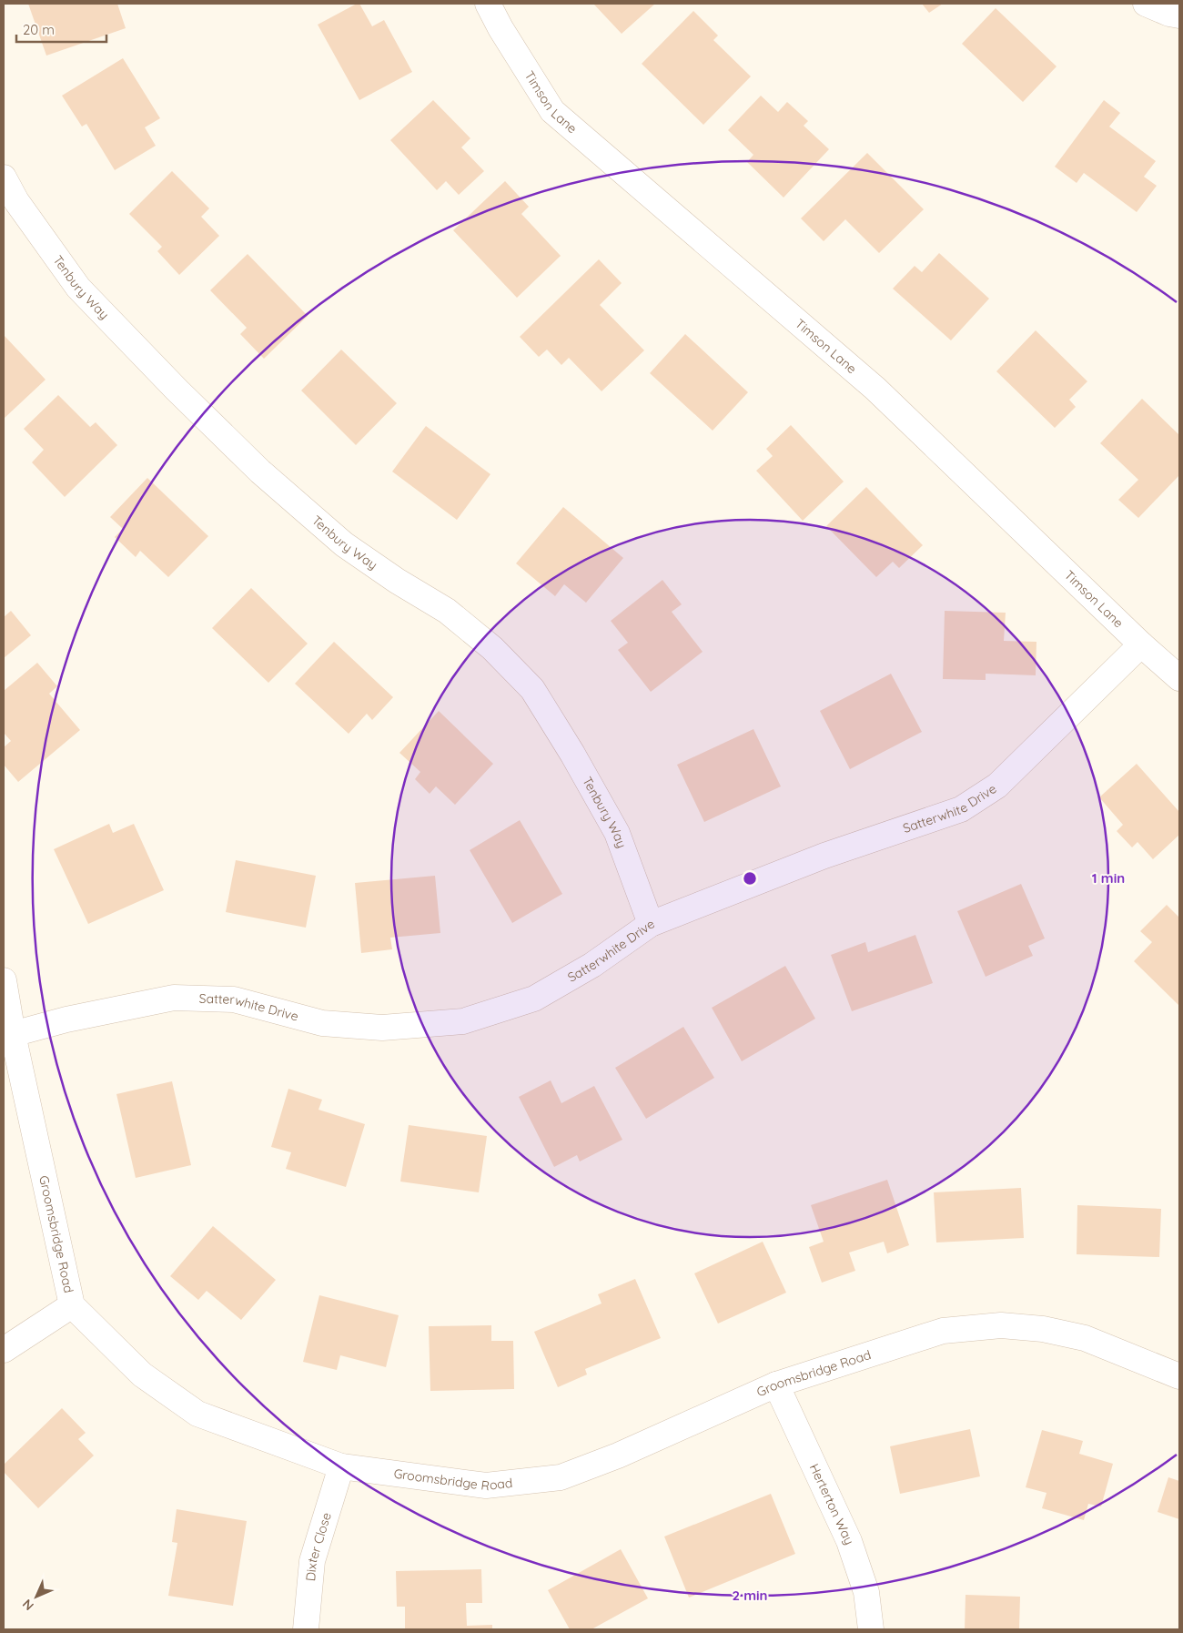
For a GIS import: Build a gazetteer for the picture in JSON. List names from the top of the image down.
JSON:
{
  "streets": {
    "street": [
      "Timson Lane",
      "Tenbury Way",
      "Satterwhite Drive",
      "Groomsbridge Road",
      "Herterton Way",
      "Dixter Close"
    ]
  },
  "crossings": [
    ["Timson Lane", "Satterwhite Drive"],
    ["Tenbury Way", "Satterwhite Drive"],
    ["Satterwhite Drive", "Groomsbridge Road"],
    ["Groomsbridge Road", "Herterton Way"],
    ["Groomsbridge Road", "Dixter Close"]
  ],
  "scale_bar": "20 m",
  "north": "bottom left",
  "rings": ["1 min", "2 min"]
}
